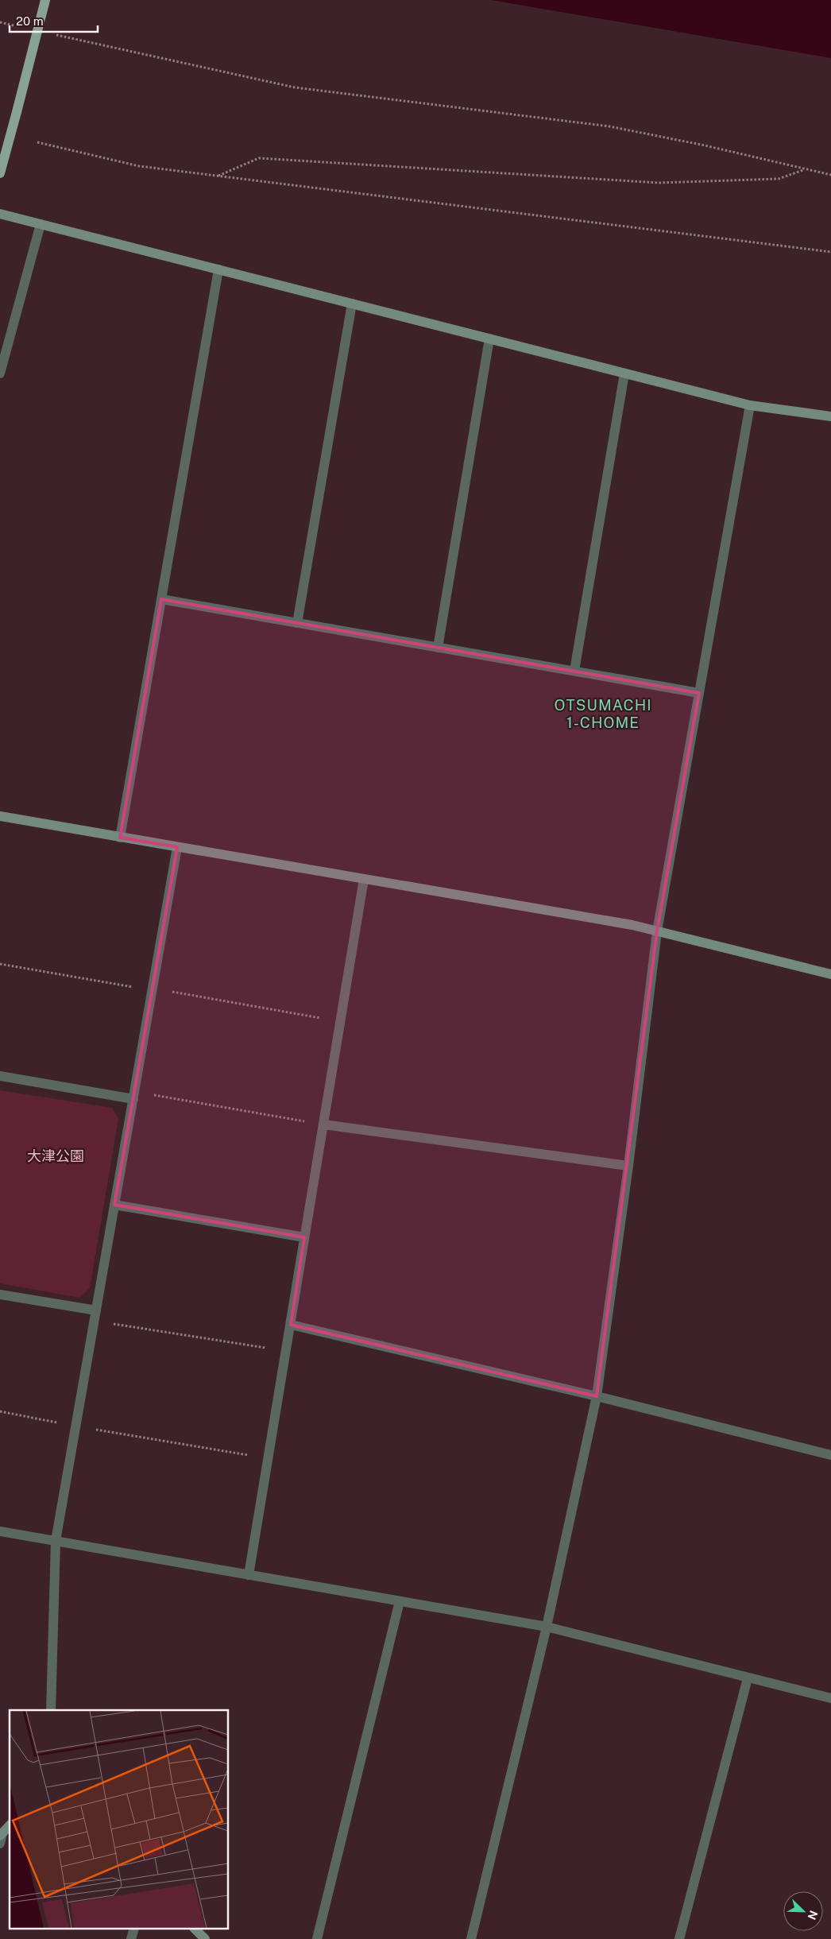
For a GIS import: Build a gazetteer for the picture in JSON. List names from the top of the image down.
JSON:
{
  "districts": ["OTSUMACHI 1-CHOME"],
  "parks": ["大津公園"],
  "scale_bar": "20 m",
  "north": "bottom right"
}
